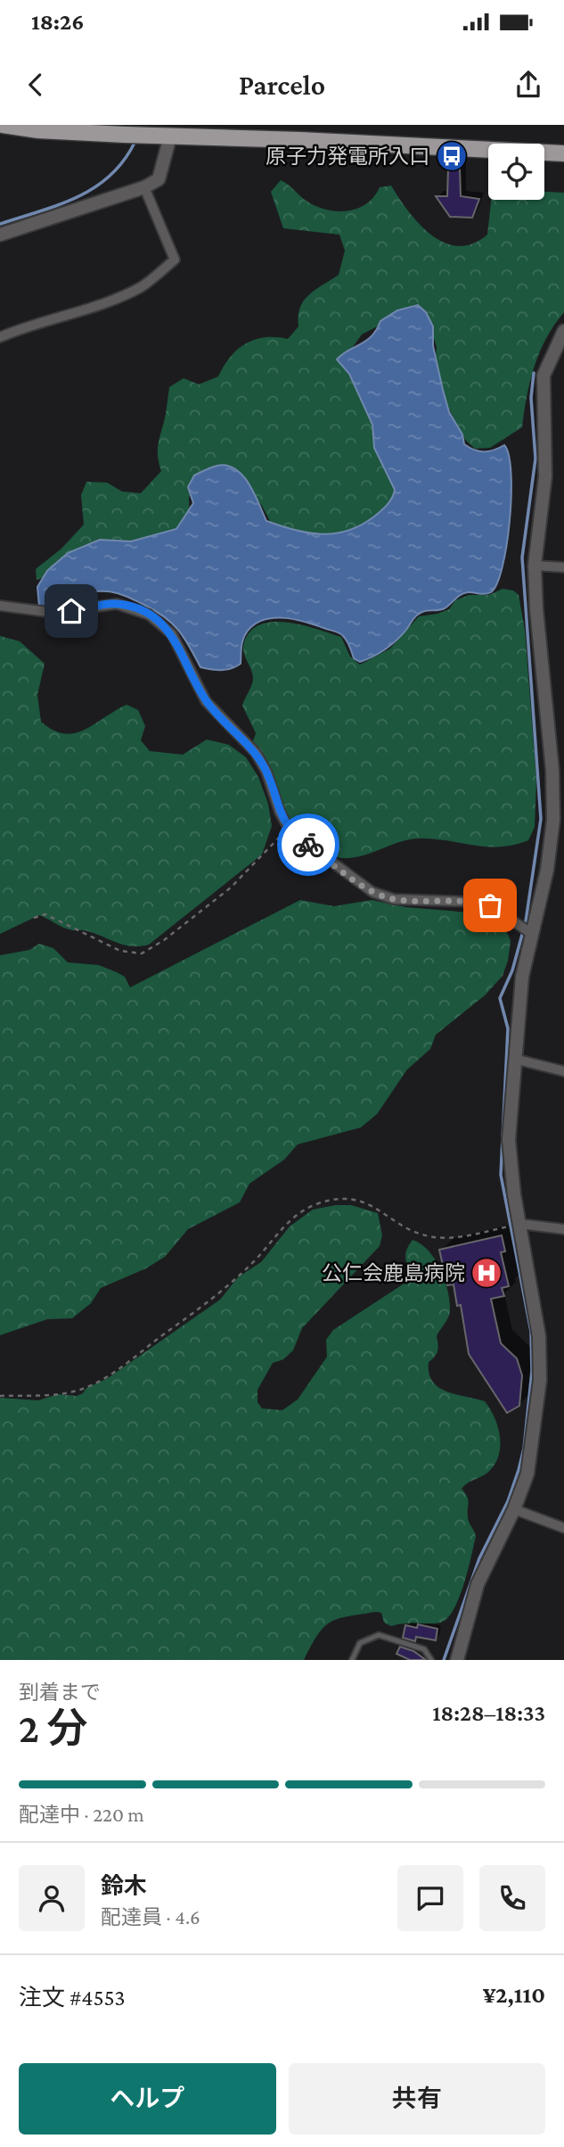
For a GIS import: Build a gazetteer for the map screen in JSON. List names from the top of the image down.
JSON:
{
  "places": {
    "bus stop": ["原子力発電所入口"],
    "hospital": ["公仁会鹿島病院"]
  },
  "page": {
    "status": "18:26",
    "header": "Parcelo",
    "heading": ["2 分", "到着まで", "18:28–18:33"],
    "panel": [
      "鈴木",
      "配達員 · 4.6",
      "注文 #4553",
      "¥2,110"
    ],
    "bar": "配達中 · 220 m",
    "buttons": ["ヘルプ", "共有"]
  }
}
